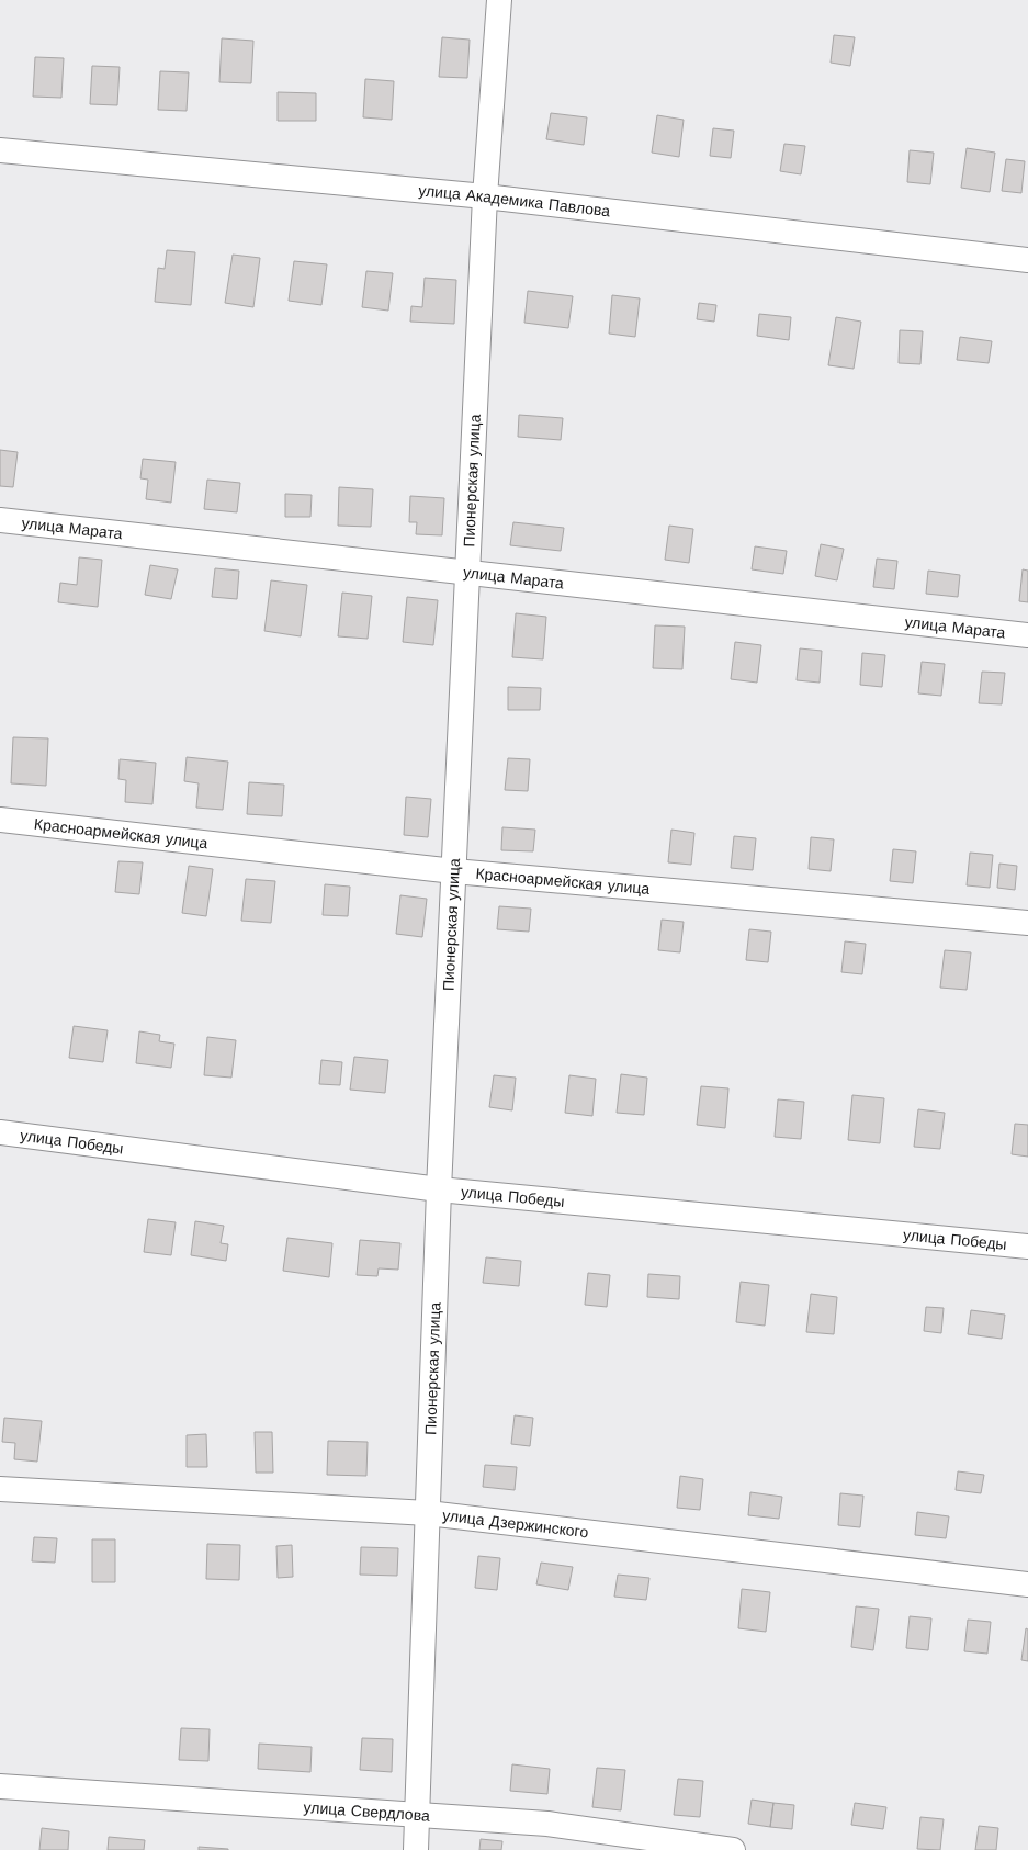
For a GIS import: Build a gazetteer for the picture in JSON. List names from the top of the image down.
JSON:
{
  "streets": {
    "street": [
      "улица Академика Павлова",
      "Пионерская улица",
      "улица Марата",
      "Красноармейская улица",
      "улица Победы",
      "улица Дзержинского",
      "улица Свердлова"
    ]
  },
  "crossings": [
    ["улица Академика Павлова", "Пионерская улица"],
    ["Пионерская улица", "улица Марата"],
    ["Пионерская улица", "Красноармейская улица"],
    ["Пионерская улица", "улица Победы"],
    ["Пионерская улица", "улица Дзержинского"],
    ["Пионерская улица", "улица Свердлова"]
  ]
}
